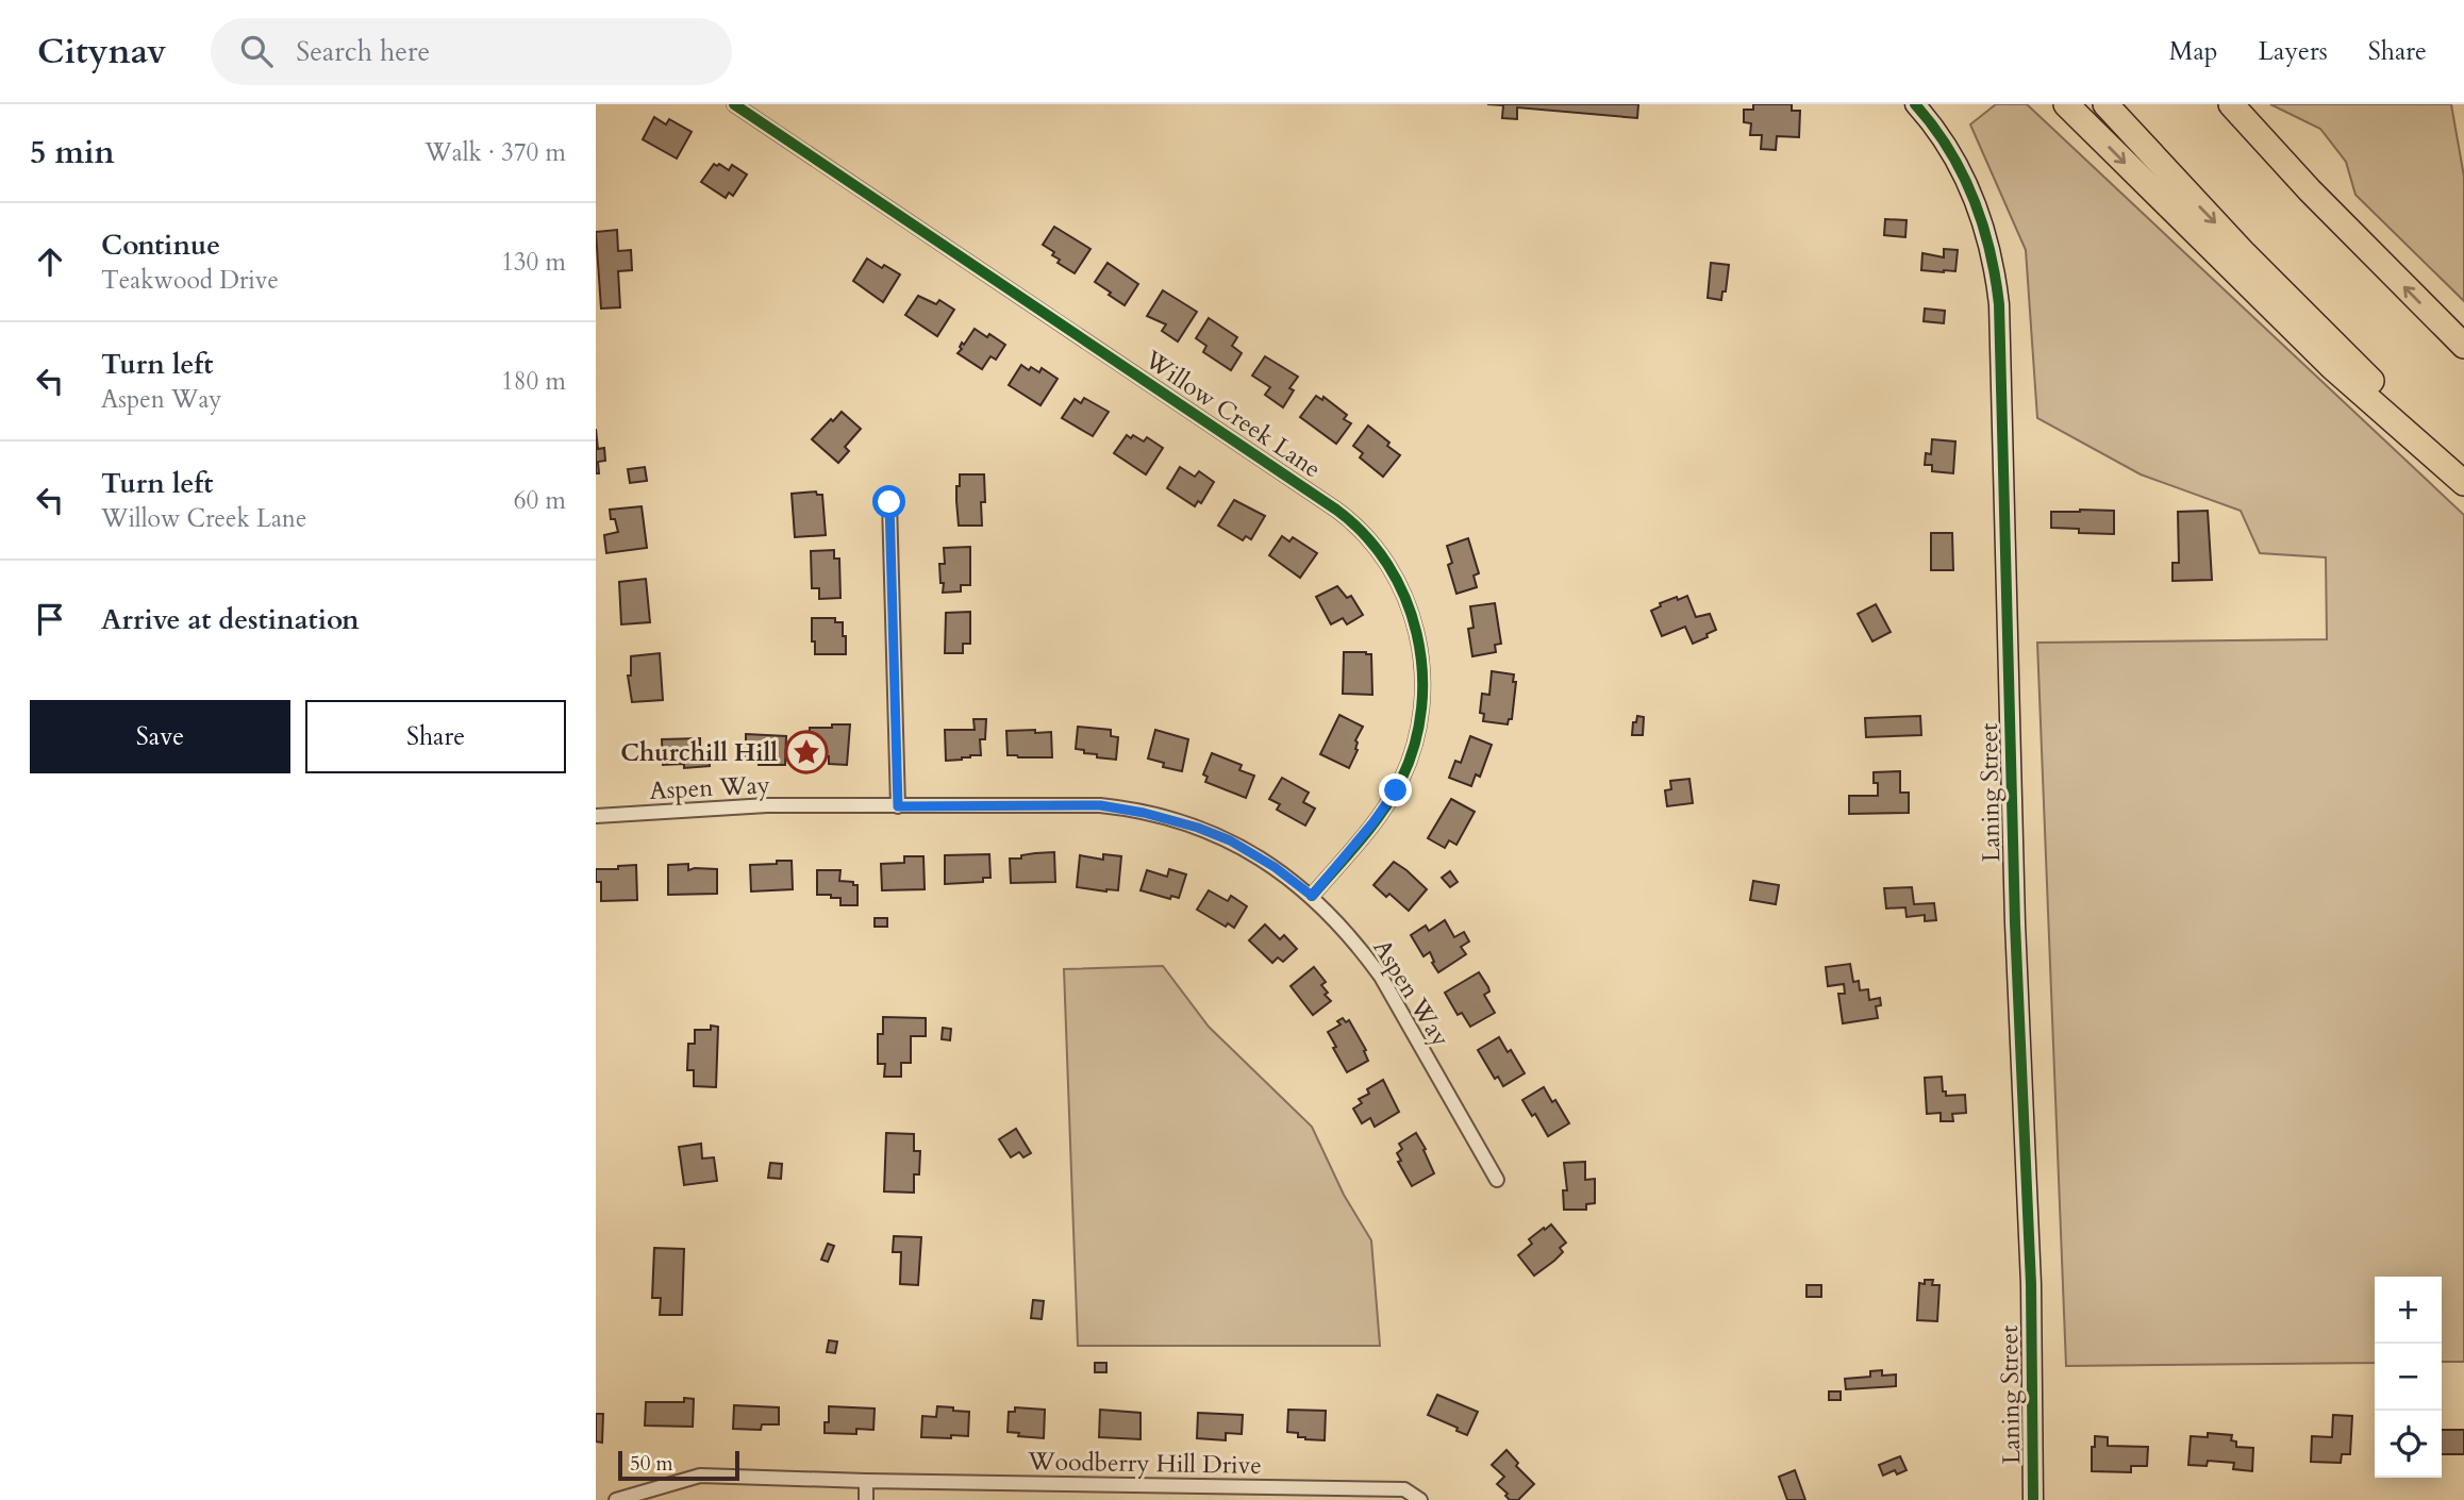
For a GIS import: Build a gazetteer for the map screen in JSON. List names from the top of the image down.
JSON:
{
  "streets": {
    "street": [
      "Willow Creek Lane",
      "Aspen Way",
      "Laning Street",
      "Woodberry Hill Drive"
    ]
  },
  "crossings": [
    ["Willow Creek Lane", "Aspen Way"]
  ],
  "places": {
    "place": ["Churchill Hill"]
  },
  "scale_bar": "50 m",
  "page": {
    "header": "Citynav",
    "search": "Search here",
    "nav": ["Map", "Layers", "Share"],
    "heading": ["5 min", "Walk · 370 m"],
    "list": [
      ["Continue", "Teakwood Drive", "130 m"],
      ["Turn left", "Aspen Way", "180 m"],
      ["Turn left", "Willow Creek Lane", "60 m"],
      "Arrive at destination"
    ],
    "buttons": ["Save", "Share"],
    "map_buttons": ["+", "−"],
    "scale": "50 m"
  }
}
